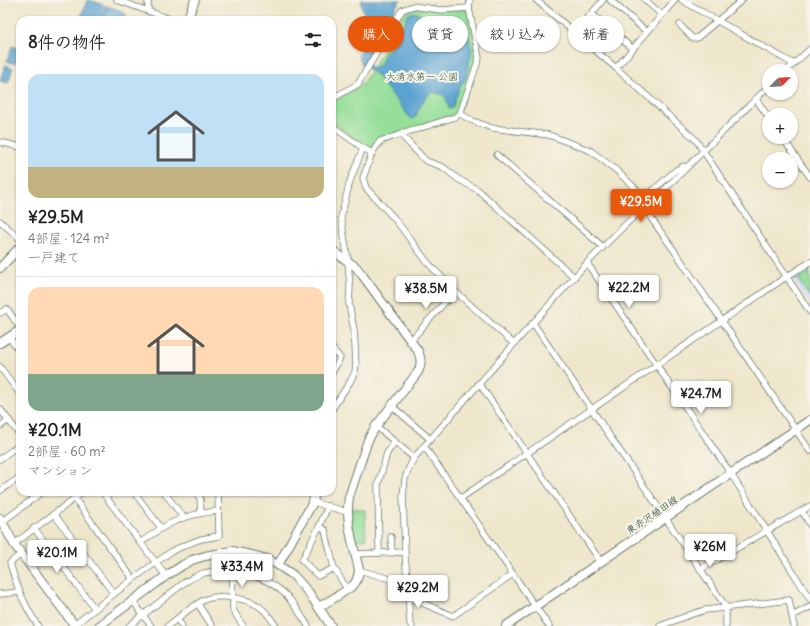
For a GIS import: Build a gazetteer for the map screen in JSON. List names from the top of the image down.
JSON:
{
  "streets": {
    "street": ["東赤沢植田線"]
  },
  "parks": ["大清水第一 公園"],
  "north": "top right",
  "page": {
    "chip": [
      "購入",
      "賃貸",
      "絞り込み",
      "新着"
    ],
    "heading": "8件の物件",
    "map_buttons": ["+", "−"],
    "list": [
      {
        "name": "¥29.5M",
        "note": "4部屋 · 124 m² · 一戸建て"
      },
      {
        "name": "¥20.1M",
        "note": "2部屋 · 60 m² · マンション"
      }
    ],
    "price": [
      "¥29.5M",
      "¥22.2M",
      "¥38.5M",
      "¥24.7M",
      "¥26M",
      "¥20.1M",
      "¥33.4M",
      "¥29.2M"
    ]
  }
}
